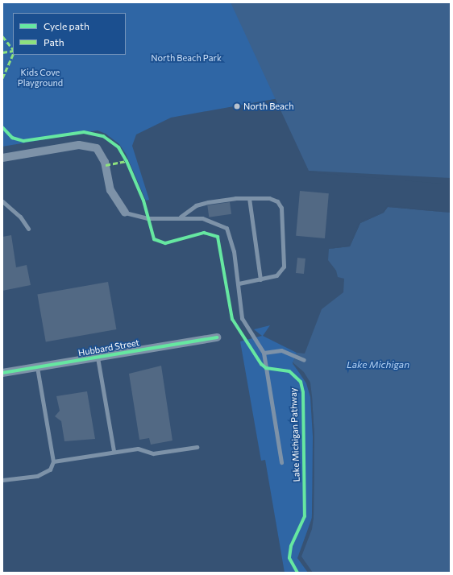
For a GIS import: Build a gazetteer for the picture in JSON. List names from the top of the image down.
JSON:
{
  "streets": {
    "street": ["Hubbard Street"],
    "cycle path": ["Lake Michigan Pathway"]
  },
  "water": ["Lake Michigan"],
  "parks": ["North Beach Park", "Kids Cove Playground"],
  "places": ["North Beach"],
  "legend": ["Cycle path", "Path"]
}
